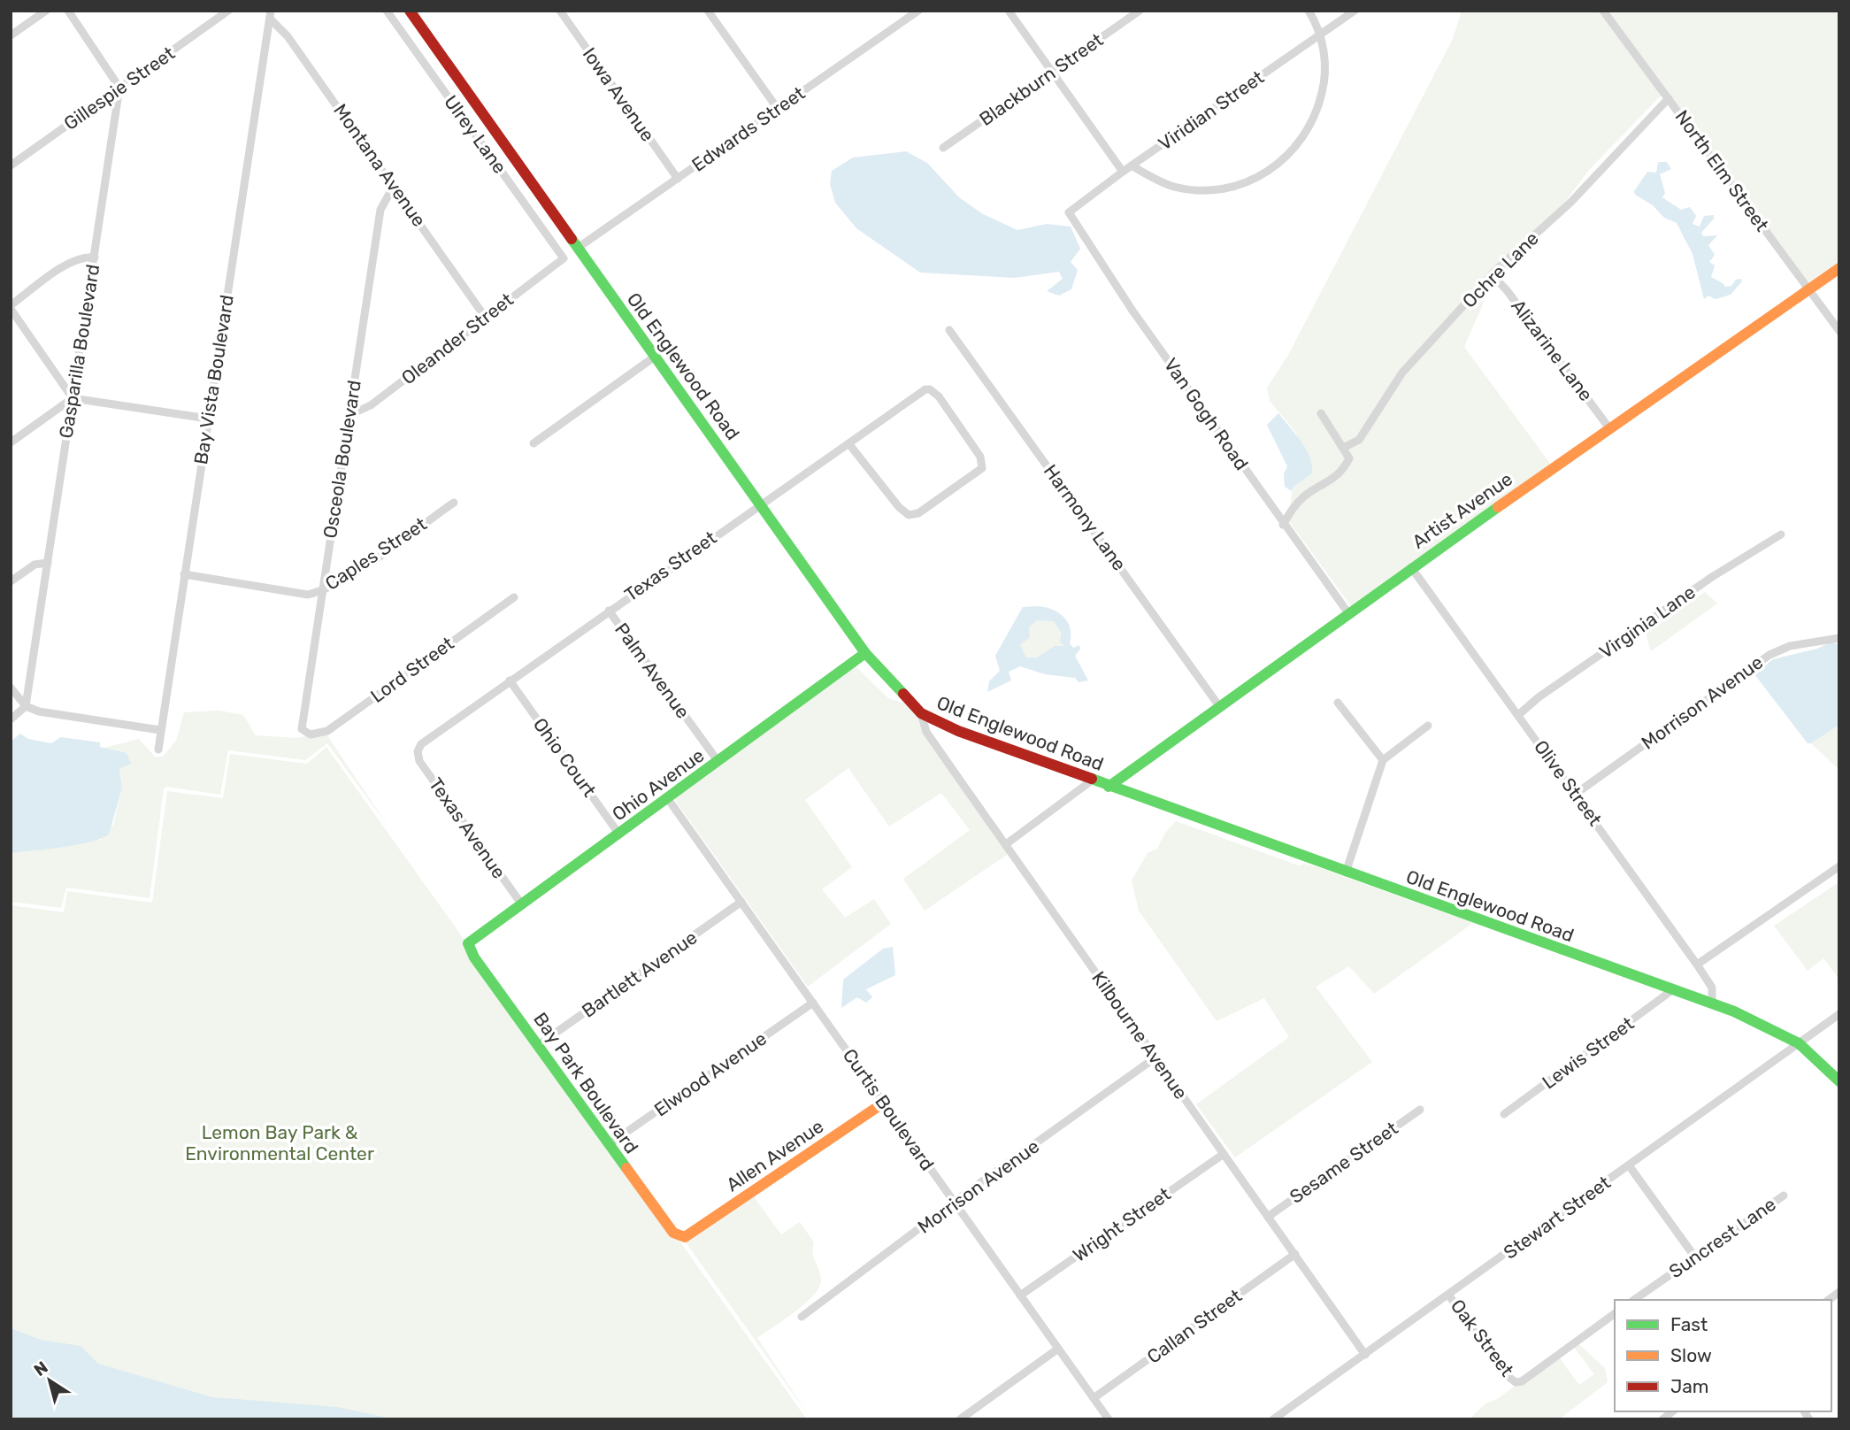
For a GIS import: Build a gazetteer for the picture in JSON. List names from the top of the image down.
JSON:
{
  "streets": {
    "street": [
      "Blackburn Street",
      "Gillespie Street",
      "Iowa Avenue",
      "Viridian Street",
      "Edwards Street",
      "Ulrey Lane",
      "Montana Avenue",
      "North Elm Street",
      "Ochre Lane",
      "Oleander Street",
      "Alizarine Lane",
      "Gasparilla Boulevard",
      "Old Englewood Road",
      "Bay Vista Boulevard",
      "Van Gogh Road",
      "Osceola Boulevard",
      "Artist Avenue",
      "Harmony Lane",
      "Caples Street",
      "Texas Street",
      "Virginia Lane",
      "Lord Street",
      "Palm Avenue",
      "Morrison Avenue",
      "Ohio Court",
      "Olive Street",
      "Ohio Avenue",
      "Texas Avenue",
      "Bartlett Avenue",
      "Kilbourne Avenue",
      "Lewis Street",
      "Elwood Avenue",
      "Bay Park Boulevard",
      "Curtis Boulevard",
      "Allen Avenue",
      "Sesame Street",
      "Stewart Street",
      "Wright Street",
      "Suncrest Lane",
      "Callan Street",
      "Oak Street"
    ]
  },
  "crossings": [
    ["Gillespie Street", "Gasparilla Boulevard"],
    ["Iowa Avenue", "Edwards Street"],
    ["Viridian Street", "Van Gogh Road"],
    ["Edwards Street", "Old Englewood Road"],
    ["Ulrey Lane", "Oleander Street"],
    ["Montana Avenue", "Oleander Street"],
    ["Montana Avenue", "Bay Vista Boulevard"],
    ["Montana Avenue", "Osceola Boulevard"],
    ["North Elm Street", "Ochre Lane"],
    ["North Elm Street", "Artist Avenue"],
    ["Ochre Lane", "Alizarine Lane"],
    ["Oleander Street", "Osceola Boulevard"],
    ["Alizarine Lane", "Artist Avenue"],
    ["Old Englewood Road", "Artist Avenue"],
    ["Old Englewood Road", "Texas Street"],
    ["Old Englewood Road", "Olive Street"],
    ["Old Englewood Road", "Ohio Avenue"],
    ["Old Englewood Road", "Kilbourne Avenue"],
    ["Old Englewood Road", "Lewis Street"],
    ["Old Englewood Road", "Stewart Street"],
    ["Bay Vista Boulevard", "Caples Street"],
    ["Van Gogh Road", "Artist Avenue"],
    ["Osceola Boulevard", "Caples Street"],
    ["Osceola Boulevard", "Lord Street"],
    ["Artist Avenue", "Harmony Lane"],
    ["Artist Avenue", "Olive Street"],
    ["Texas Street", "Palm Avenue"],
    ["Texas Street", "Ohio Court"],
    ["Texas Street", "Texas Avenue"],
    ["Virginia Lane", "Olive Street"],
    ["Palm Avenue", "Ohio Avenue"],
    ["Morrison Avenue", "Olive Street"],
    ["Morrison Avenue", "Kilbourne Avenue"],
    ["Morrison Avenue", "Curtis Boulevard"],
    ["Ohio Court", "Ohio Avenue"],
    ["Ohio Avenue", "Texas Avenue"],
    ["Ohio Avenue", "Bay Park Boulevard"],
    ["Ohio Avenue", "Curtis Boulevard"],
    ["Bartlett Avenue", "Bay Park Boulevard"],
    ["Bartlett Avenue", "Curtis Boulevard"],
    ["Kilbourne Avenue", "Sesame Street"],
    ["Kilbourne Avenue", "Stewart Street"],
    ["Kilbourne Avenue", "Wright Street"],
    ["Kilbourne Avenue", "Callan Street"],
    ["Elwood Avenue", "Bay Park Boulevard"],
    ["Elwood Avenue", "Curtis Boulevard"],
    ["Bay Park Boulevard", "Allen Avenue"],
    ["Curtis Boulevard", "Allen Avenue"],
    ["Curtis Boulevard", "Wright Street"],
    ["Curtis Boulevard", "Callan Street"],
    ["Stewart Street", "Oak Street"]
  ],
  "parks": ["Lemon Bay Park & Environmental Center"],
  "legend": ["Fast", "Slow", "Jam"],
  "north": "top left"
}
